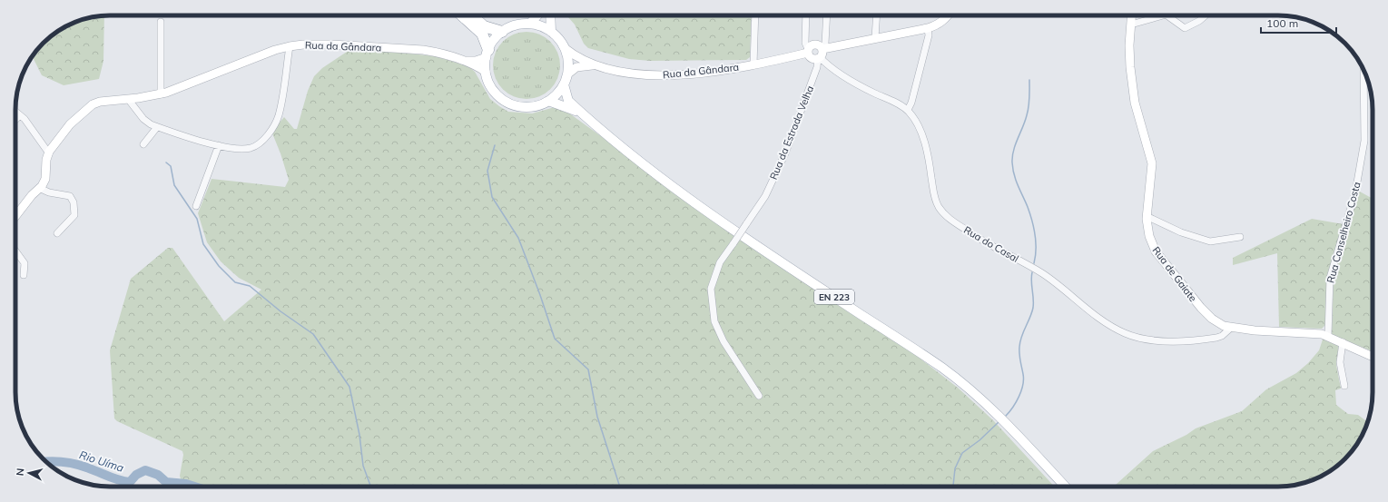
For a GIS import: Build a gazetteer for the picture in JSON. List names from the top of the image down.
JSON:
{
  "streets": {
    "main road": ["Rua da Gândara", "Rua de Gaiate", "EN 223"],
    "street": ["Rua da Estrada Velha", "Rua Conselheiro Costa", "Rua do Casal"]
  },
  "crossings": [
    ["Rua da Gândara", "Rua da Estrada Velha"],
    ["Rua da Gândara", "EN 223"],
    ["Rua Conselheiro Costa", "Rua de Gaiate"],
    ["Rua do Casal", "Rua de Gaiate"]
  ],
  "water": ["Rio Uíma"],
  "scale_bar": "100 m",
  "north": "left"
}
